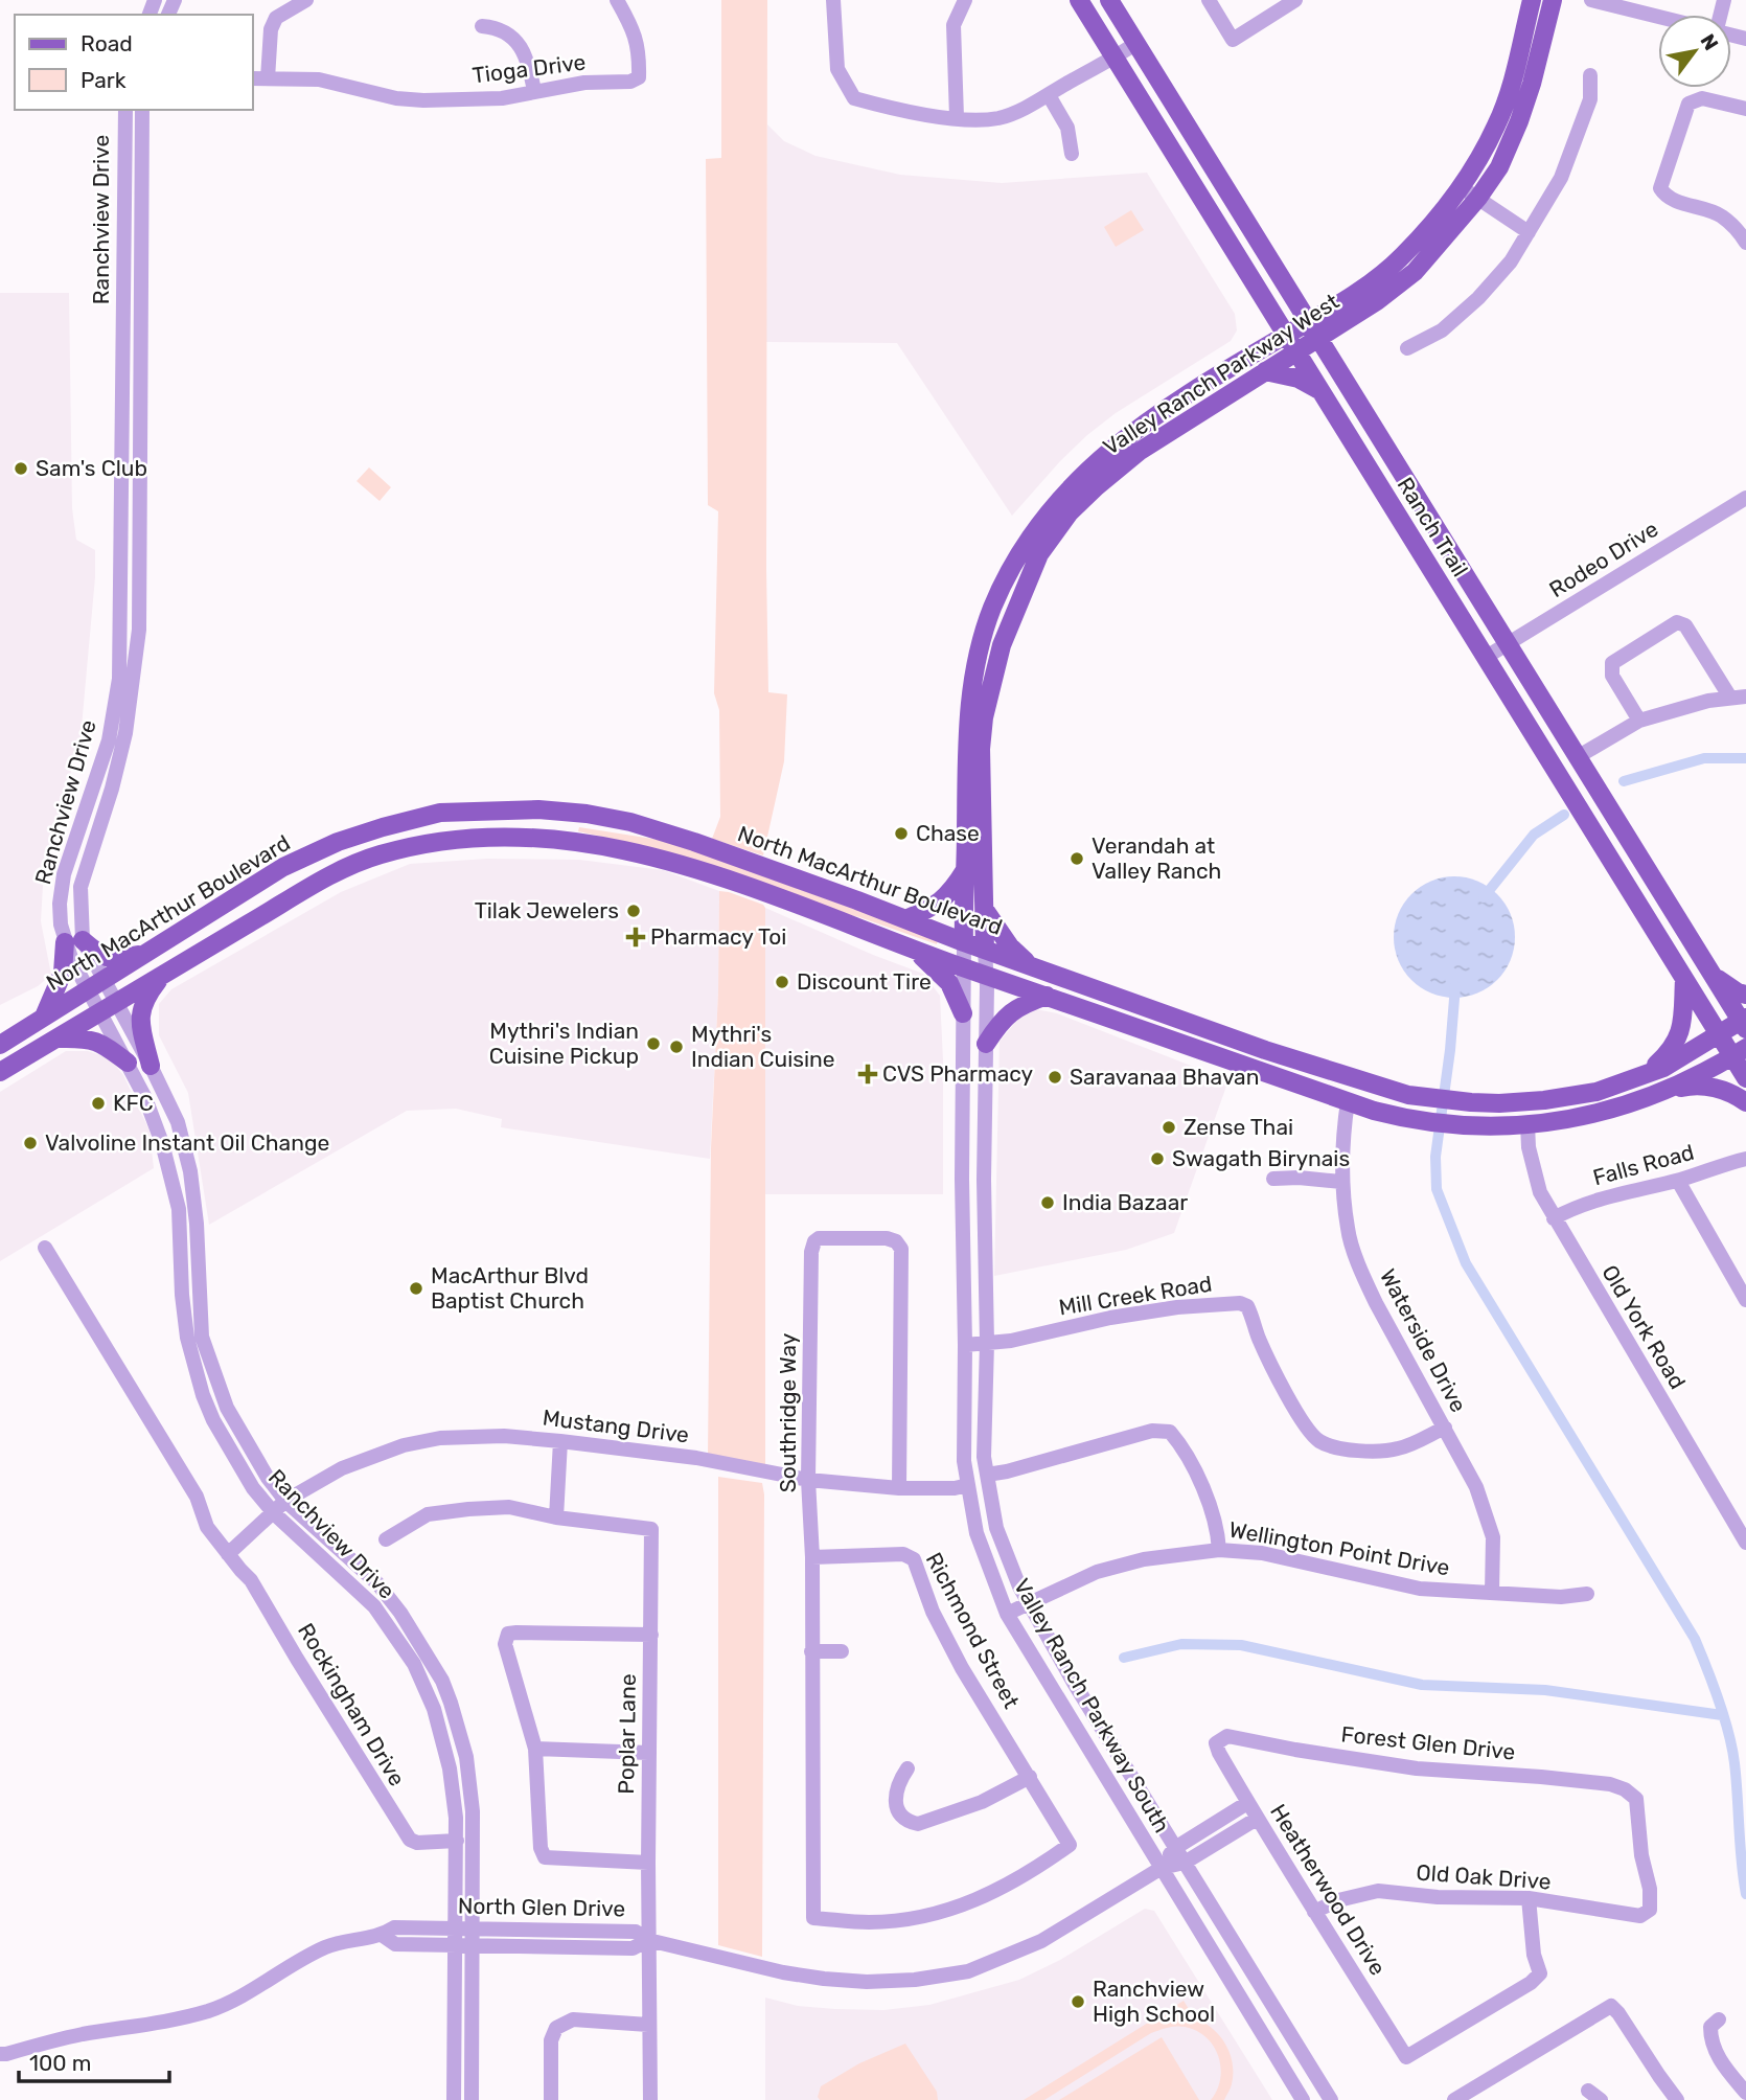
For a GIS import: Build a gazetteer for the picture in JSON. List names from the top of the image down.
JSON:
{
  "streets": {
    "main road": ["Valley Ranch Parkway West", "Ranch Trail", "North MacArthur Boulevard"],
    "street": [
      "Tioga Drive",
      "Ranchview Drive",
      "Rodeo Drive",
      "Falls Road",
      "Mill Creek Road",
      "Old York Road",
      "Waterside Drive",
      "Southridge Way",
      "Mustang Drive",
      "Wellington Point Drive",
      "Richmond Street",
      "Rockingham Drive",
      "Valley Ranch Parkway South",
      "Poplar Lane",
      "Forest Glen Drive",
      "Old Oak Drive",
      "Heatherwood Drive",
      "North Glen Drive"
    ]
  },
  "crossings": [
    ["Ranchview Drive", "North MacArthur Boulevard"],
    ["Ranchview Drive", "Mustang Drive"],
    ["Ranchview Drive", "Rockingham Drive"],
    ["Ranchview Drive", "North Glen Drive"],
    ["Valley Ranch Parkway West", "Ranch Trail"],
    ["Valley Ranch Parkway West", "North MacArthur Boulevard"],
    ["Valley Ranch Parkway West", "Valley Ranch Parkway South"],
    ["Ranch Trail", "Rodeo Drive"],
    ["Ranch Trail", "North MacArthur Boulevard"],
    ["North MacArthur Boulevard", "Valley Ranch Parkway South"],
    ["Falls Road", "Old York Road"],
    ["Mill Creek Road", "Waterside Drive"],
    ["Mill Creek Road", "Valley Ranch Parkway South"],
    ["Waterside Drive", "Wellington Point Drive"],
    ["Southridge Way", "Mustang Drive"],
    ["Southridge Way", "Richmond Street"],
    ["Mustang Drive", "Valley Ranch Parkway South"],
    ["Wellington Point Drive", "Valley Ranch Parkway South"],
    ["Poplar Lane", "North Glen Drive"],
    ["Forest Glen Drive", "Old Oak Drive"],
    ["Forest Glen Drive", "Heatherwood Drive"],
    ["Old Oak Drive", "Heatherwood Drive"]
  ],
  "places": {
    "other": [
      "Sam's Club",
      "Chase",
      "Verandah at Valley Ranch",
      "Tilak Jewelers",
      "Discount Tire",
      "Mythri's Indian Cuisine Pickup",
      "Mythri's Indian Cuisine",
      "Saravanaa Bhavan",
      "KFC",
      "Zense Thai",
      "Valvoline Instant Oil Change",
      "Swagath Birynais",
      "India Bazaar",
      "MacArthur Blvd Baptist Church",
      "Ranchview High School"
    ],
    "health": ["Pharmacy Toi", "CVS Pharmacy"]
  },
  "legend": ["Road", "Park"],
  "scale_bar": "100 m",
  "north": "top right"
}
